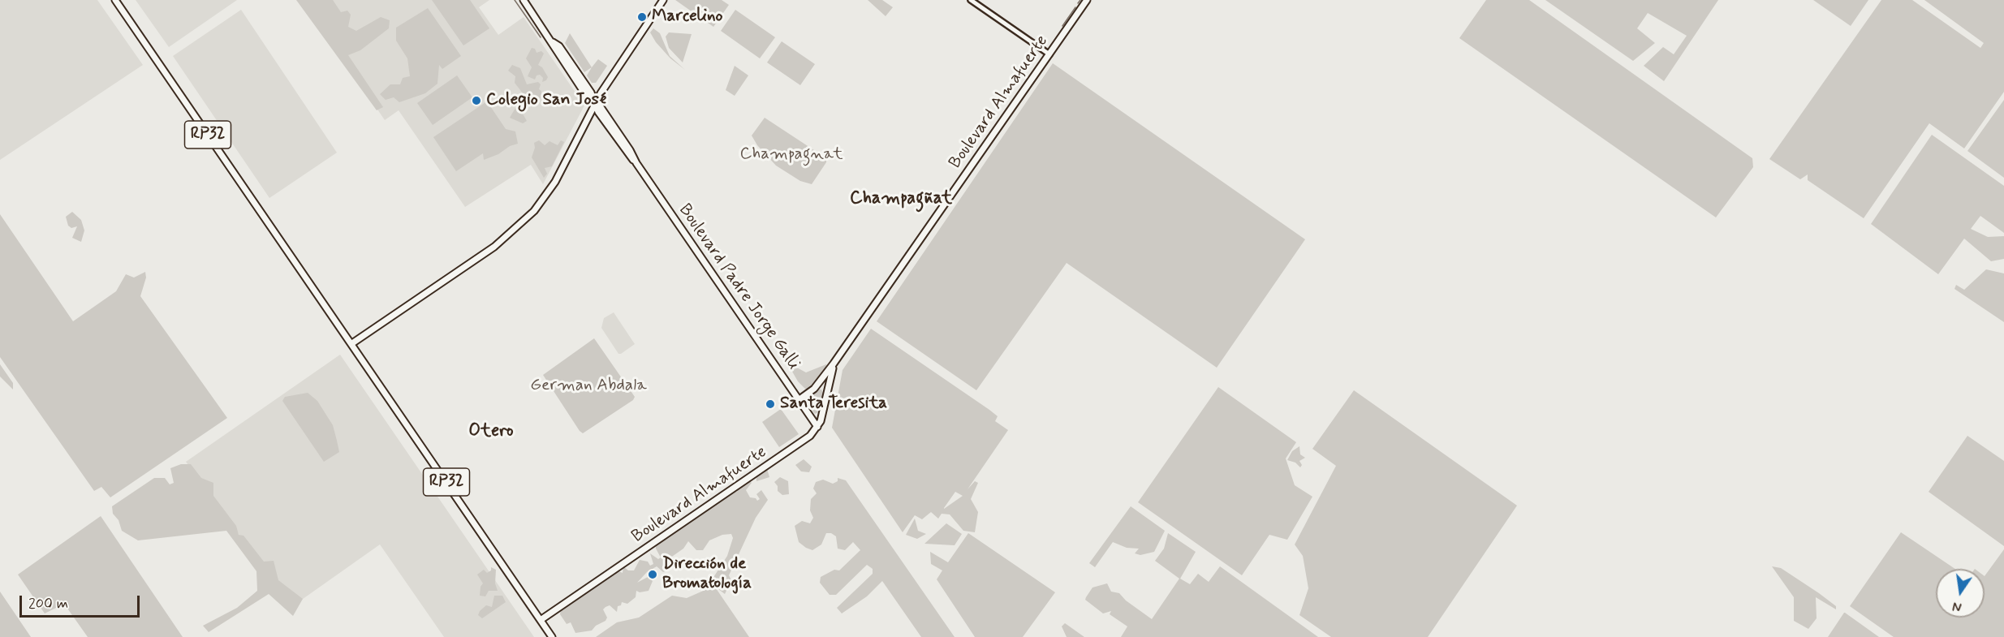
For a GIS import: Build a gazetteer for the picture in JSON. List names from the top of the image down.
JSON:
{
  "streets": {
    "main road": ["Boulevard Almafuerte", "RP32", "Boulevard Padre Jorge Galli"]
  },
  "crossings": [
    ["Boulevard Almafuerte", "RP32"],
    ["Boulevard Almafuerte", "Boulevard Padre Jorge Galli"]
  ],
  "districts": ["Champagñat", "Otero"],
  "parks": ["Champagnat", "German Abdala"],
  "places": [
    "Marcelino",
    "Colegio San José",
    "Santa Teresita",
    "Dirección de Bromatología"
  ],
  "scale_bar": "200 m",
  "north": "bottom"
}
